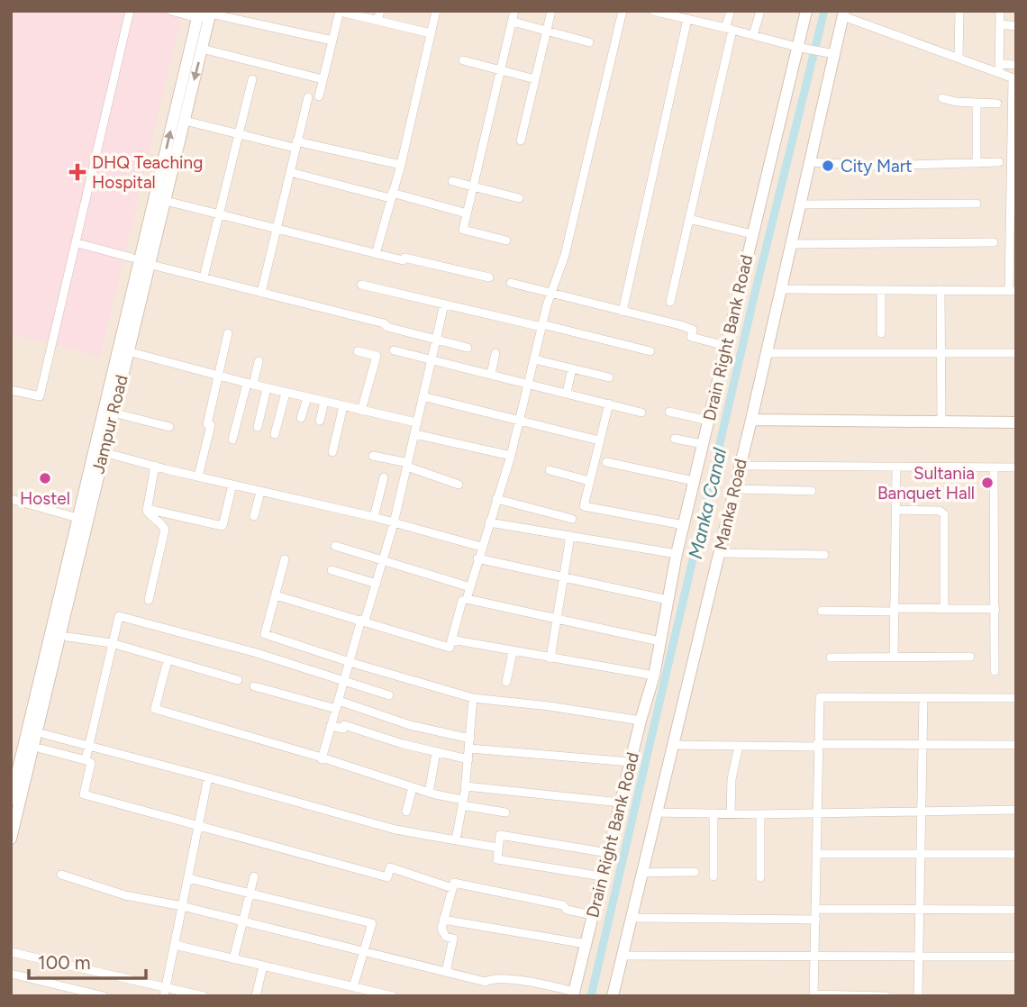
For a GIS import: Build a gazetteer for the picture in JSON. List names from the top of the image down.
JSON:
{
  "streets": {
    "main road": ["Drain Right Bank Road", "Jampur Road", "Manka Road"]
  },
  "water": ["Manka Canal"],
  "places": {
    "other": ["City Mart", "Hostel", "Sultania Banquet Hall"],
    "health": ["DHQ Teaching Hospital"]
  },
  "scale_bar": "100 m"
}
